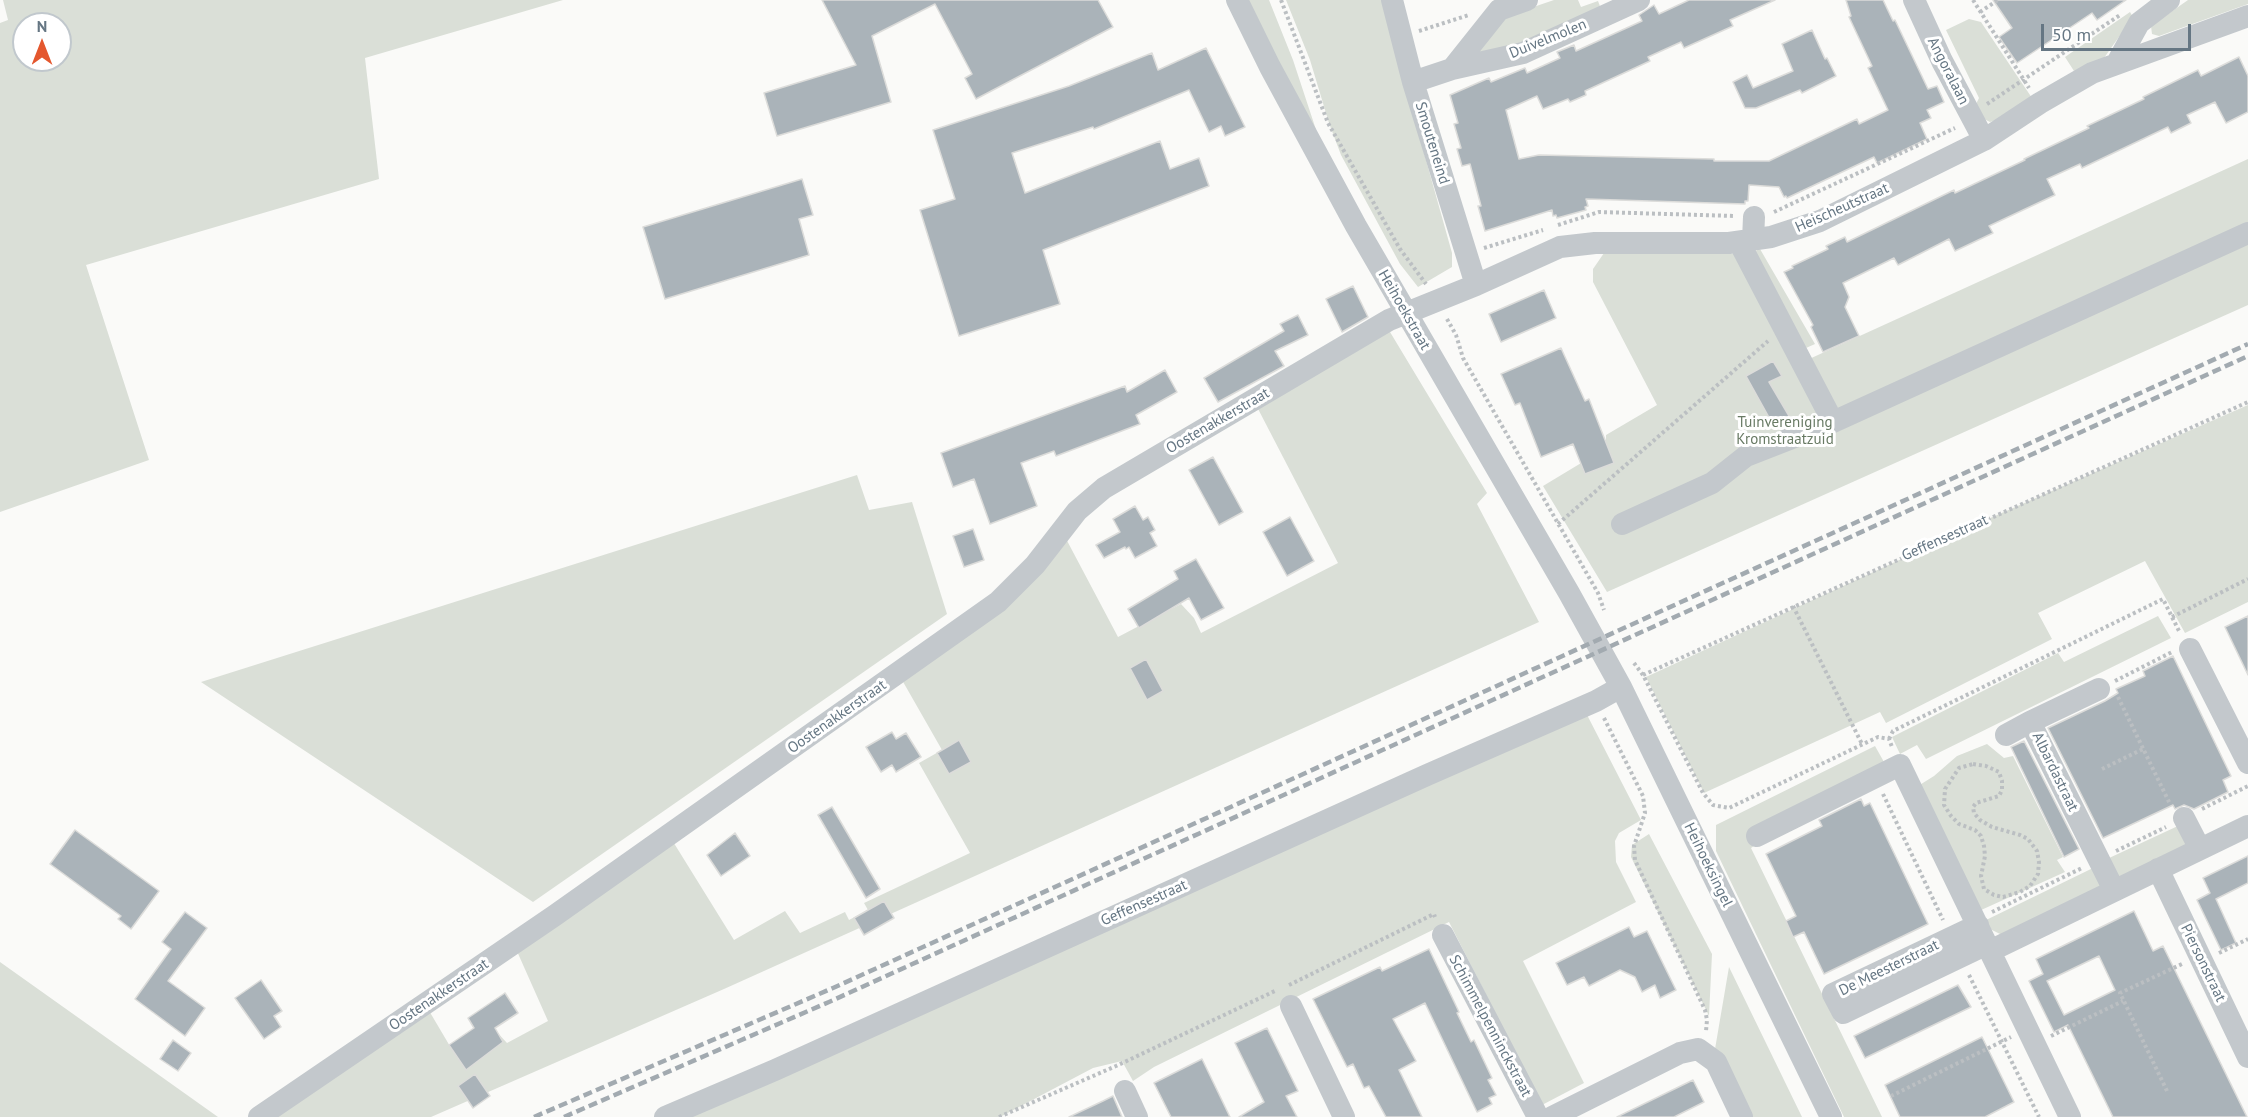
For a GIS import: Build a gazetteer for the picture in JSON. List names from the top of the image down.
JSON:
{
  "streets": {
    "street": [
      "Duivelmolen",
      "Angoralaan",
      "Smouteneind",
      "Heischeutstraat",
      "Heihoekstraat",
      "Oostenakkerstraat",
      "Geffensestraat",
      "Albardastraat",
      "Heihoeksingel",
      "Piersonstraat",
      "De Meesterstraat",
      "Schimmelpenninckstraat"
    ]
  },
  "crossings": [
    ["Duivelmolen", "Smouteneind"],
    ["Angoralaan", "Heischeutstraat"],
    ["Smouteneind", "Heischeutstraat"],
    ["Heischeutstraat", "Heihoekstraat"],
    ["Heischeutstraat", "Oostenakkerstraat"],
    ["Heihoekstraat", "Oostenakkerstraat"],
    ["Heihoekstraat", "Heihoeksingel"],
    ["Geffensestraat", "Heihoeksingel"]
  ],
  "parks": ["Tuinvereniging Kromstraatzuid"],
  "scale_bar": "50 m",
  "north": "top"
}
